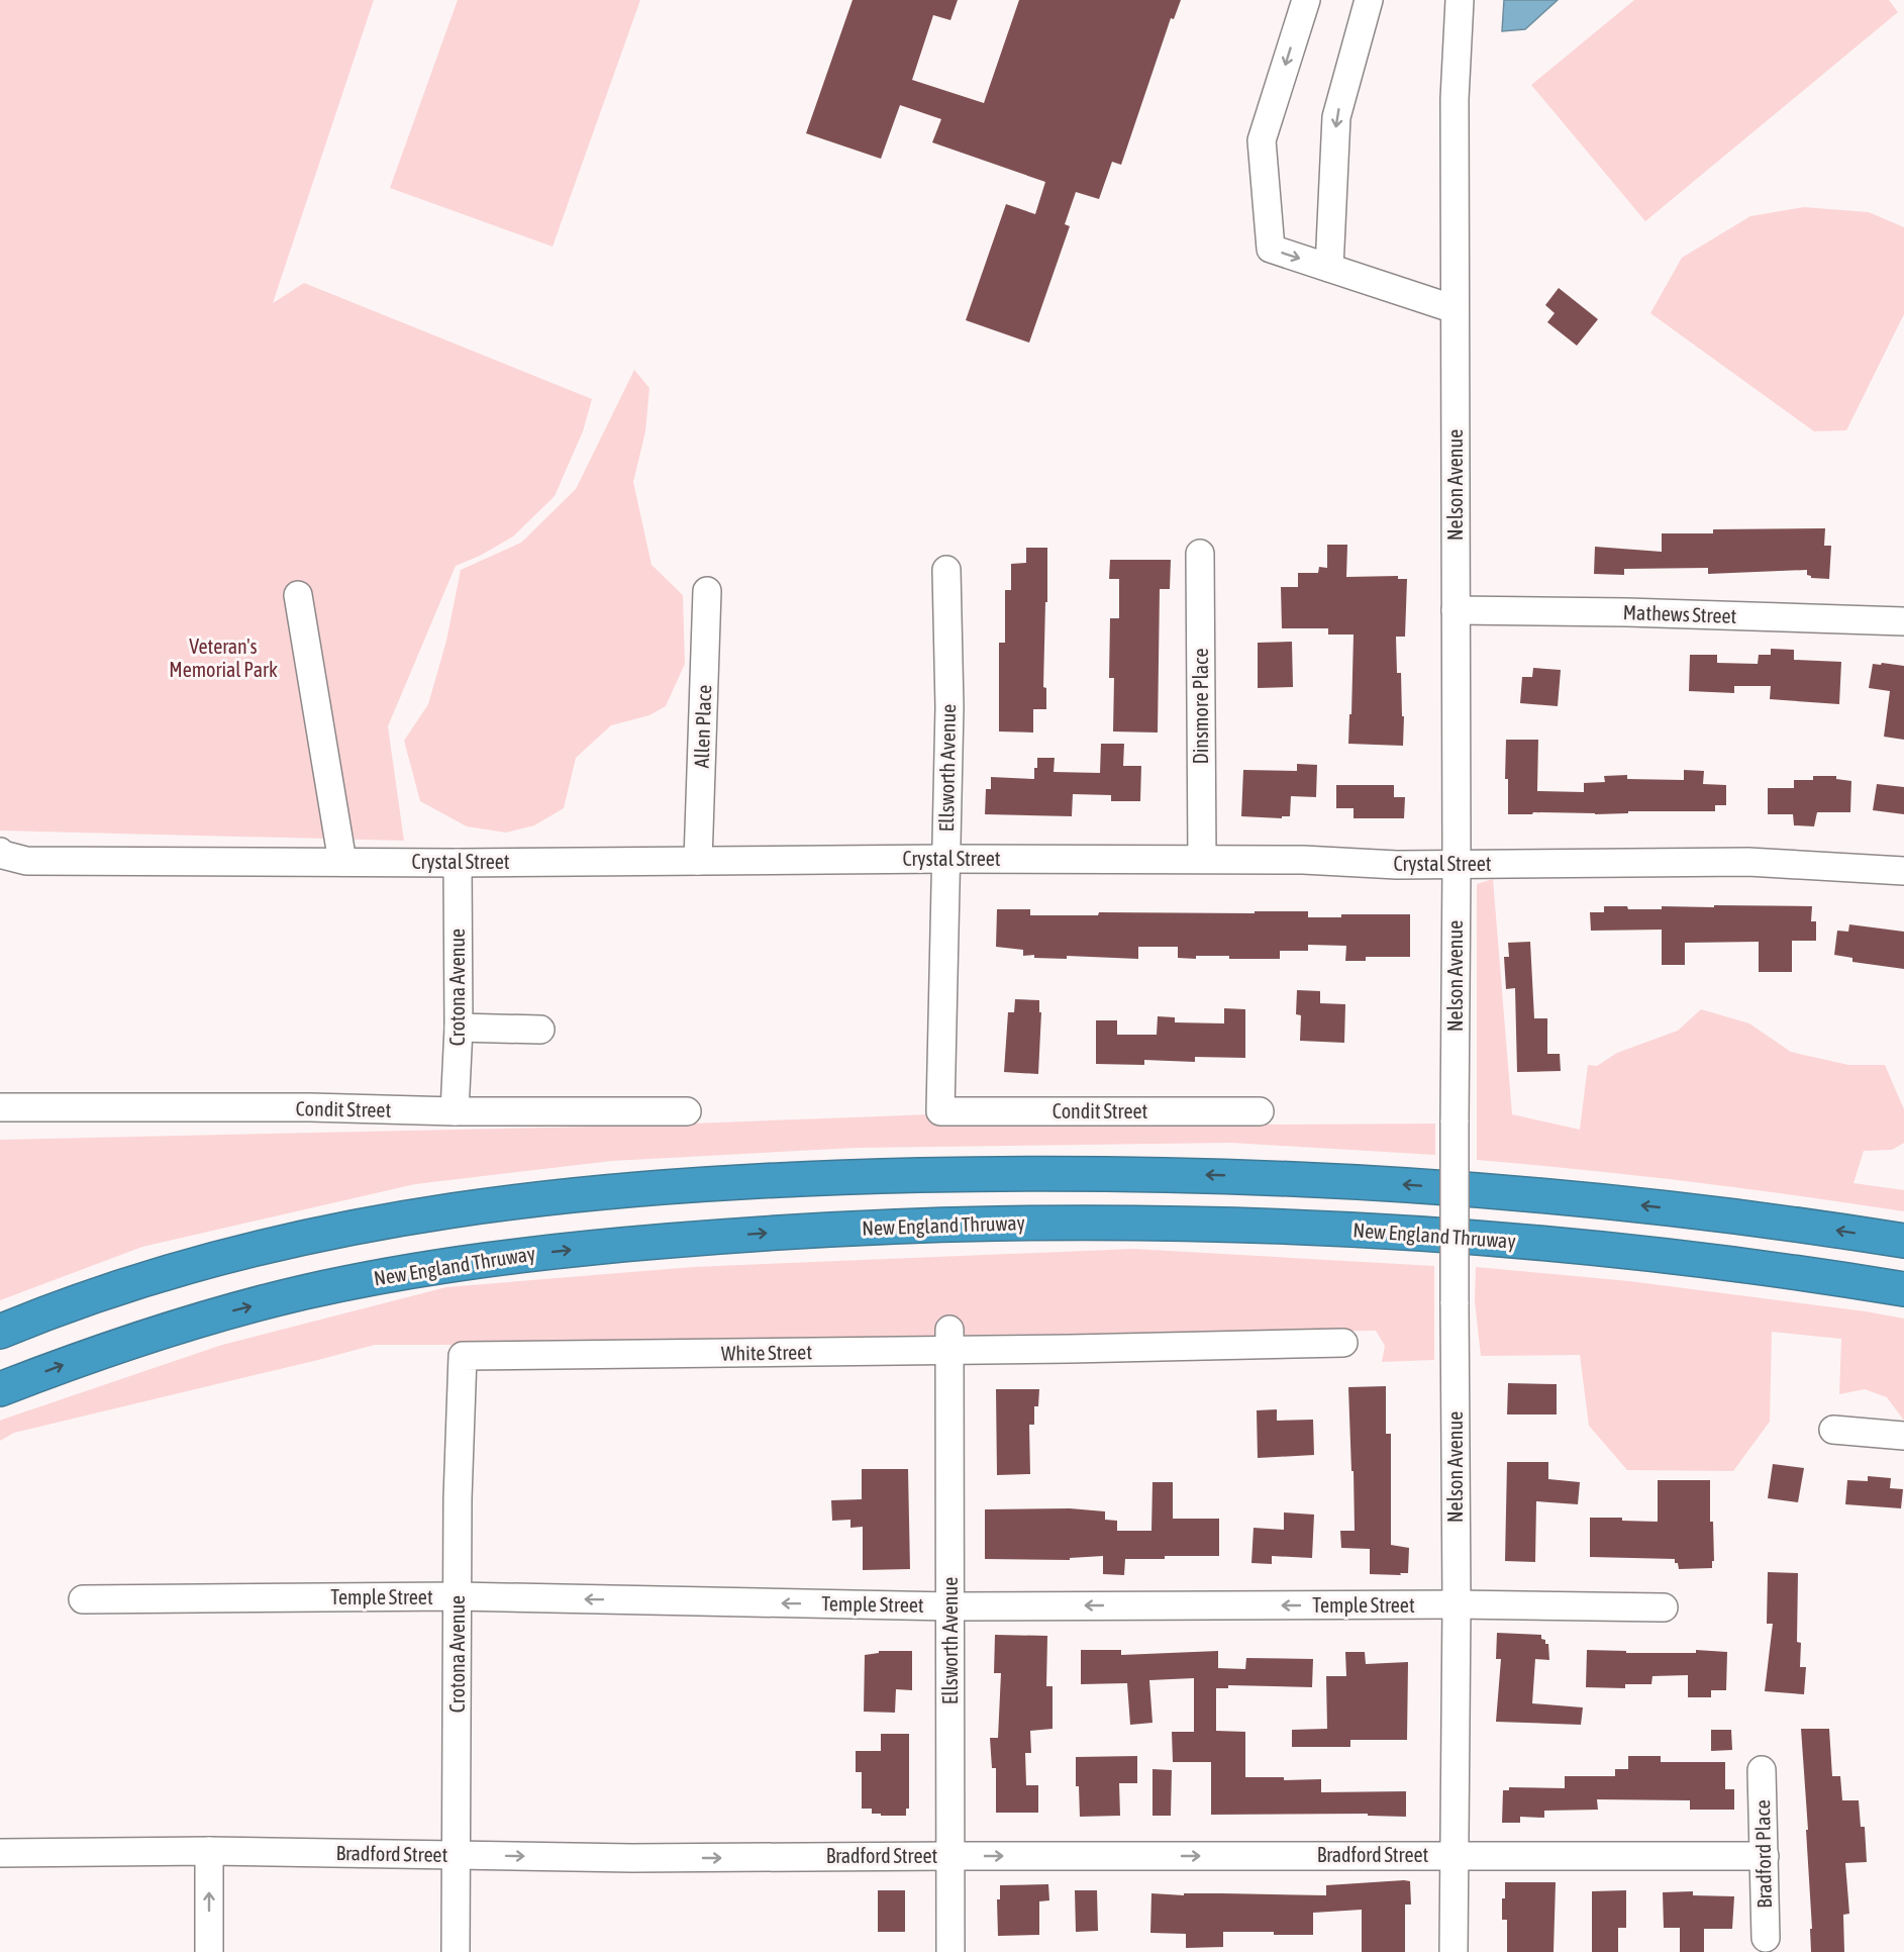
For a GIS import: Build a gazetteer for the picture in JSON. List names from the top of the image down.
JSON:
{
  "streets": {
    "highway": ["New England Thruway"],
    "street": [
      "Nelson Avenue",
      "Mathews Street",
      "Dinsmore Place",
      "Allen Place",
      "Ellsworth Avenue",
      "Crystal Street",
      "Crotona Avenue",
      "Condit Street",
      "White Street",
      "Temple Street",
      "Bradford Street",
      "Bradford Place"
    ]
  },
  "crossings": [
    ["Nelson Avenue", "Mathews Street"],
    ["Nelson Avenue", "Crystal Street"],
    ["Nelson Avenue", "Temple Street"],
    ["Nelson Avenue", "Bradford Street"],
    ["Dinsmore Place", "Crystal Street"],
    ["Allen Place", "Crystal Street"],
    ["Ellsworth Avenue", "Crystal Street"],
    ["Ellsworth Avenue", "Condit Street"],
    ["Ellsworth Avenue", "White Street"],
    ["Ellsworth Avenue", "Temple Street"],
    ["Ellsworth Avenue", "Bradford Street"],
    ["Crystal Street", "Crotona Avenue"],
    ["Crotona Avenue", "Condit Street"],
    ["Crotona Avenue", "White Street"],
    ["Crotona Avenue", "Temple Street"],
    ["Crotona Avenue", "Bradford Street"],
    ["Bradford Street", "Bradford Place"]
  ],
  "one_way": ["Temple Street", "Bradford Street"],
  "parks": ["Veteran's Memorial Park"]
}
